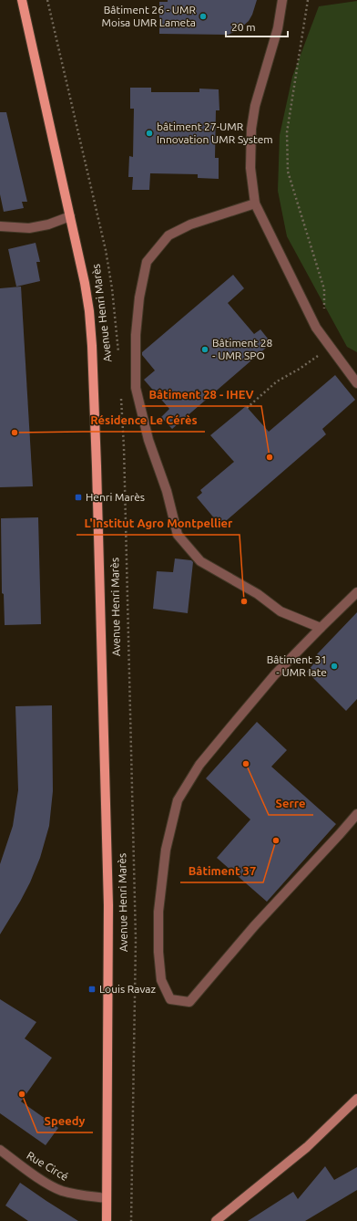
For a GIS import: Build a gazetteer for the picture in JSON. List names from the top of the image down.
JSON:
{
  "streets": {
    "main road": ["Avenue Henri Marès"],
    "street": ["Rue Circé"]
  },
  "crossings": [
    ["Avenue Henri Marès", "Rue Circé"]
  ],
  "places": {
    "other": [
      "Bâtiment 26 - UMR Moisa UMR Lameta",
      "bâtiment 27-UMR Innovation UMR System",
      "Bâtiment 28 - UMR SPO",
      "Résidence Le Cérès",
      "Bâtiment 28 - IHEV",
      "L'Institut Agro Montpellier",
      "Bâtiment 31 - UMR Iate",
      "Serre",
      "Bâtiment 37",
      "Speedy"
    ],
    "transit": ["Henri Marès", "Louis Ravaz"]
  },
  "scale_bar": "20 m"
}
